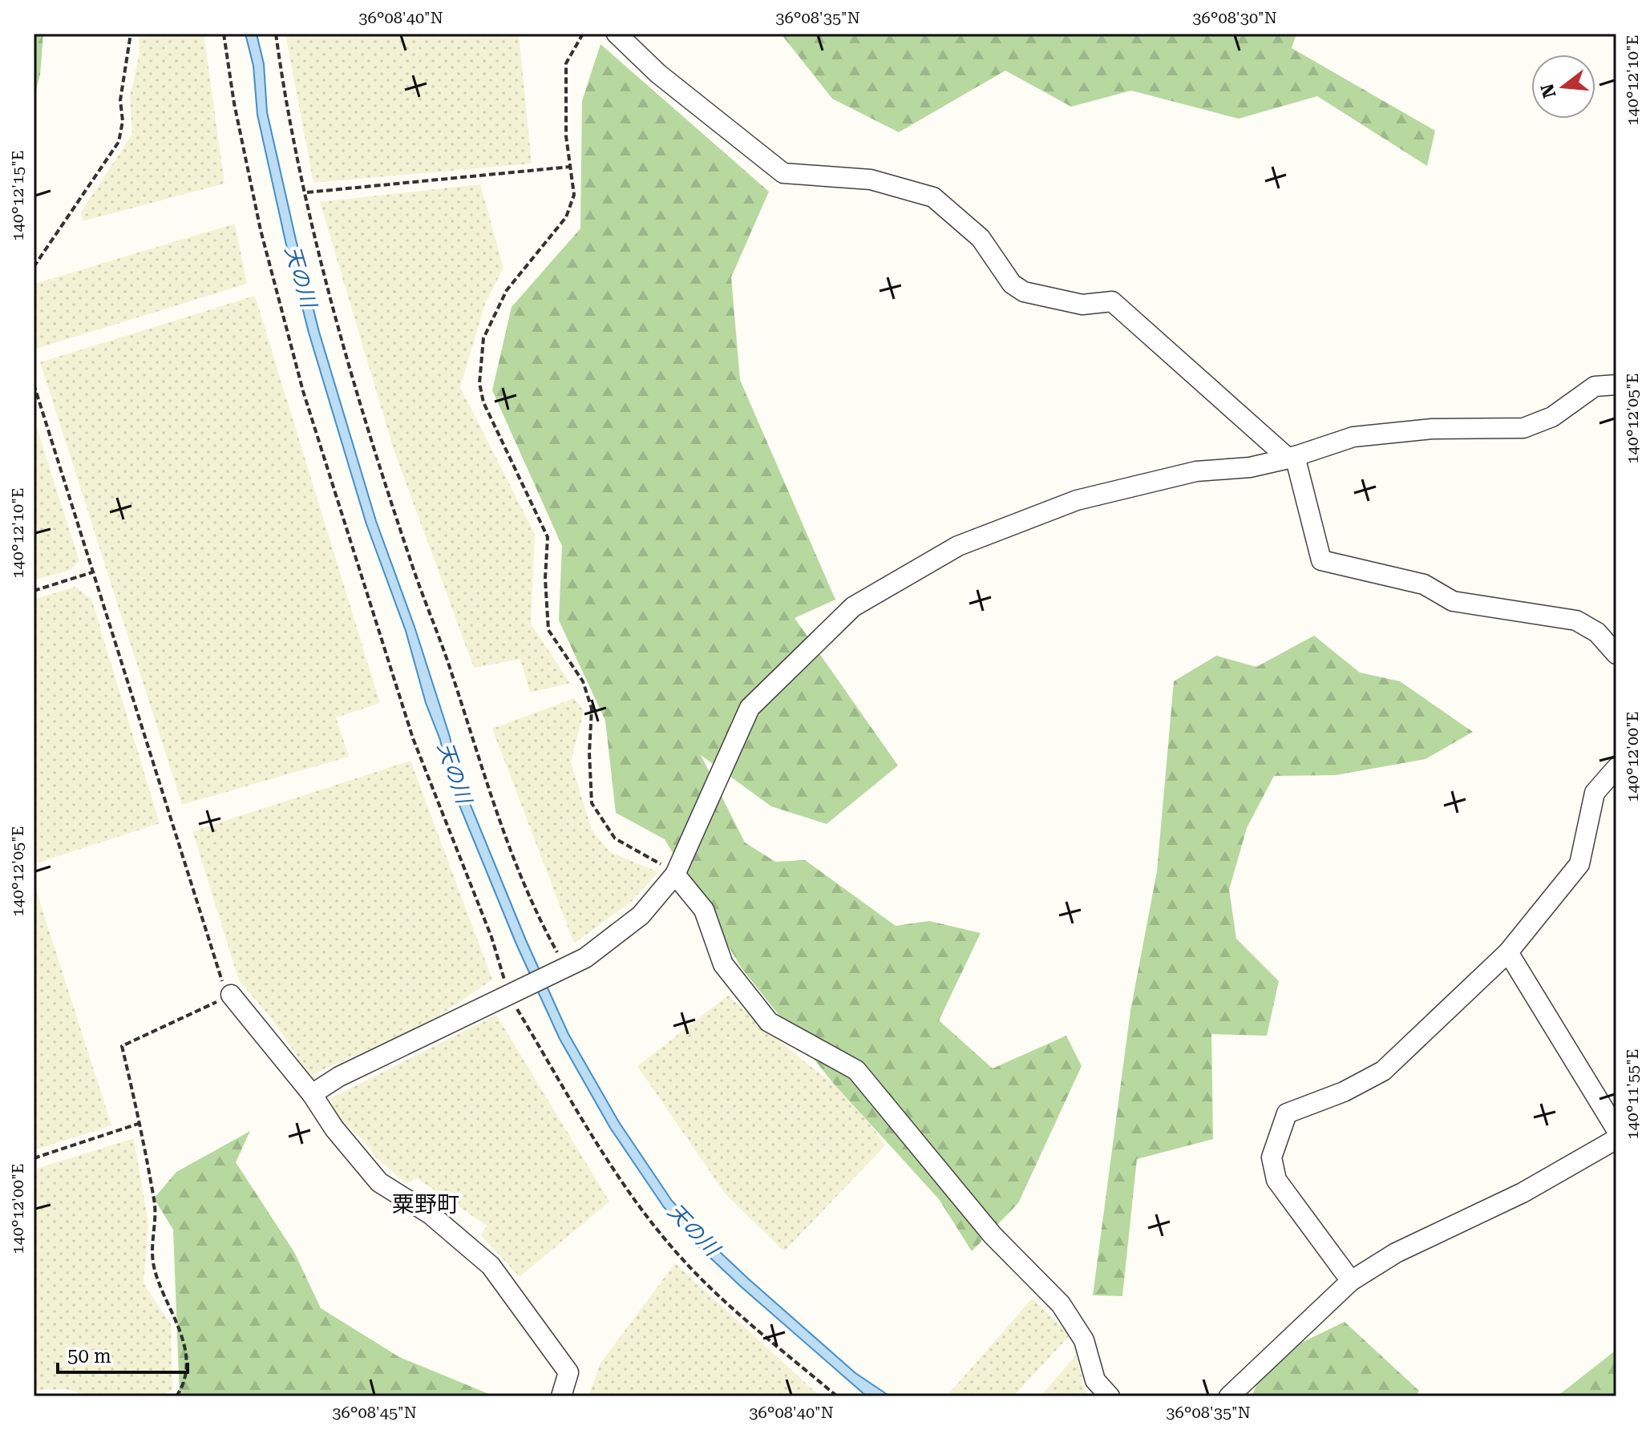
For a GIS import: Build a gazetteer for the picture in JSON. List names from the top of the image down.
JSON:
{
  "districts": ["粟野町"],
  "water": ["天の川"],
  "scale_bar": "50 m",
  "north": "left",
  "coordinates": [
    "36°08'40\"N",
    "36°08'35\"N",
    "36°08'30\"N",
    "140°12'10\"E",
    "140°12'15\"E",
    "140°12'05\"E",
    "140°12'00\"E",
    "140°11'55\"E",
    "36°08'45\"N"
  ]
}
